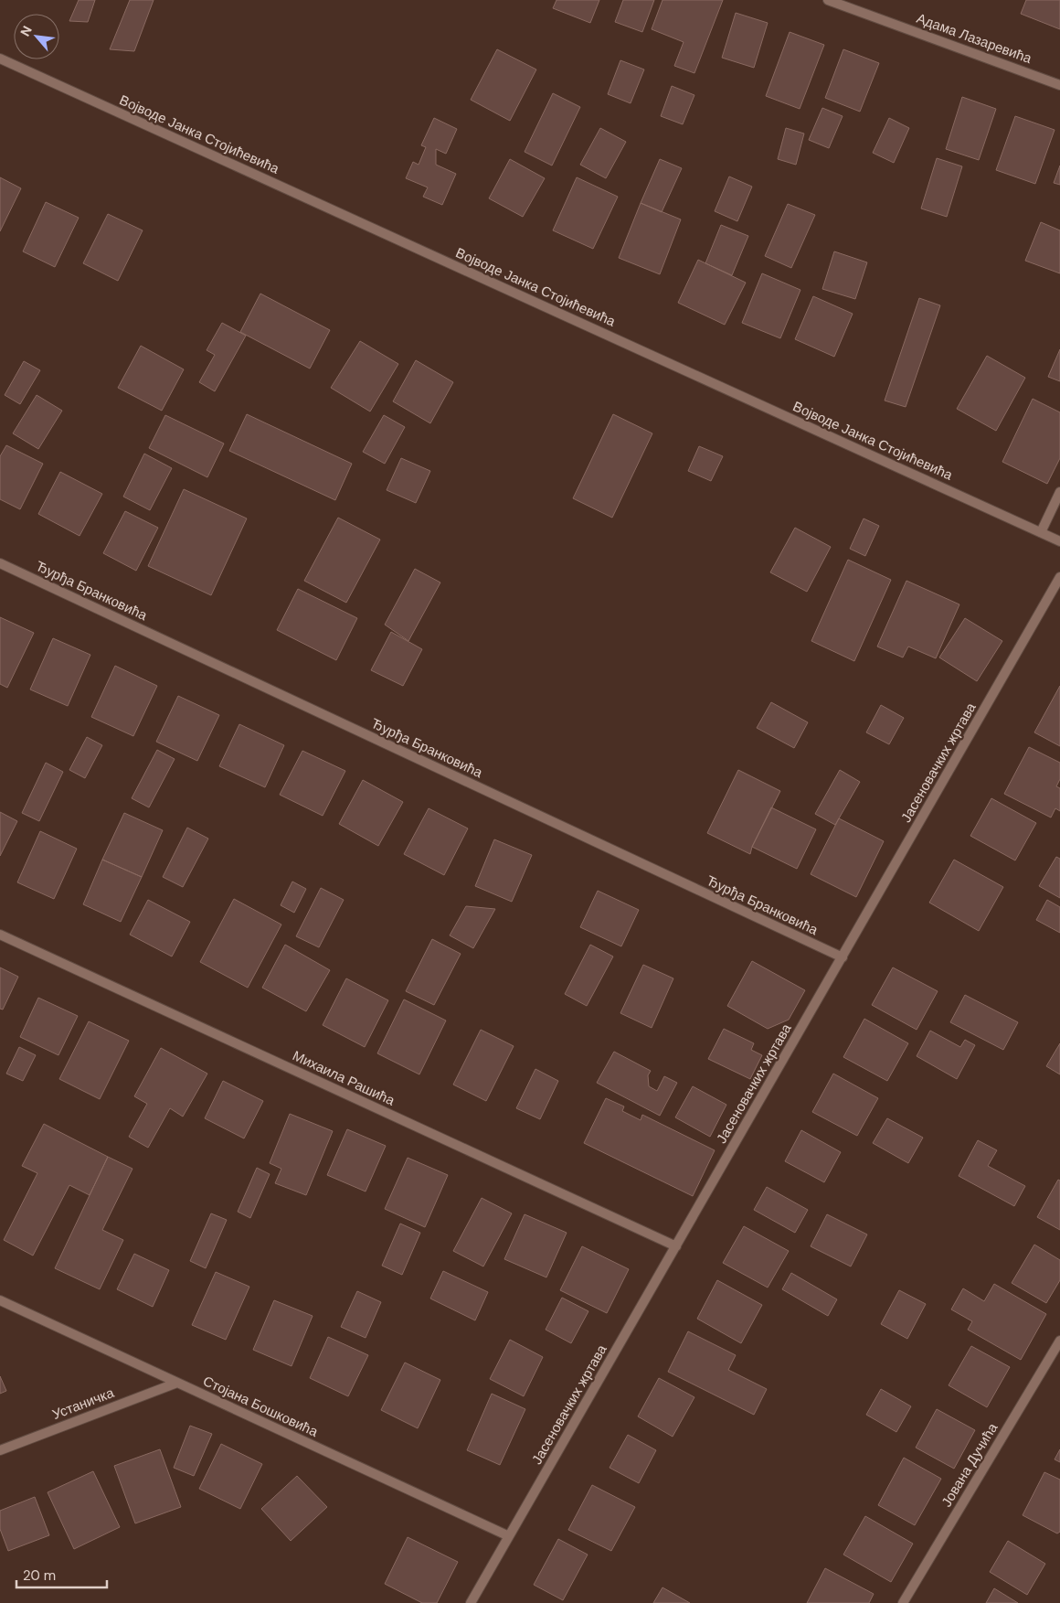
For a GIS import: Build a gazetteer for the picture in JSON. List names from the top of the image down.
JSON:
{
  "streets": {
    "street": [
      "Адама Лазаревића",
      "Војводе Јанка Стојићевића",
      "Ђурђа Бранковића",
      "Јасеновачких жртава",
      "Михаила Рашића",
      "Устаничка",
      "Стојана Бошковића",
      "Јована Дучића"
    ]
  },
  "crossings": [
    ["Ђурђа Бранковића", "Јасеновачких жртава"],
    ["Јасеновачких жртава", "Михаила Рашића"],
    ["Јасеновачких жртава", "Стојана Бошковића"],
    ["Устаничка", "Стојана Бошковића"]
  ],
  "scale_bar": "20 m",
  "north": "top left"
}
